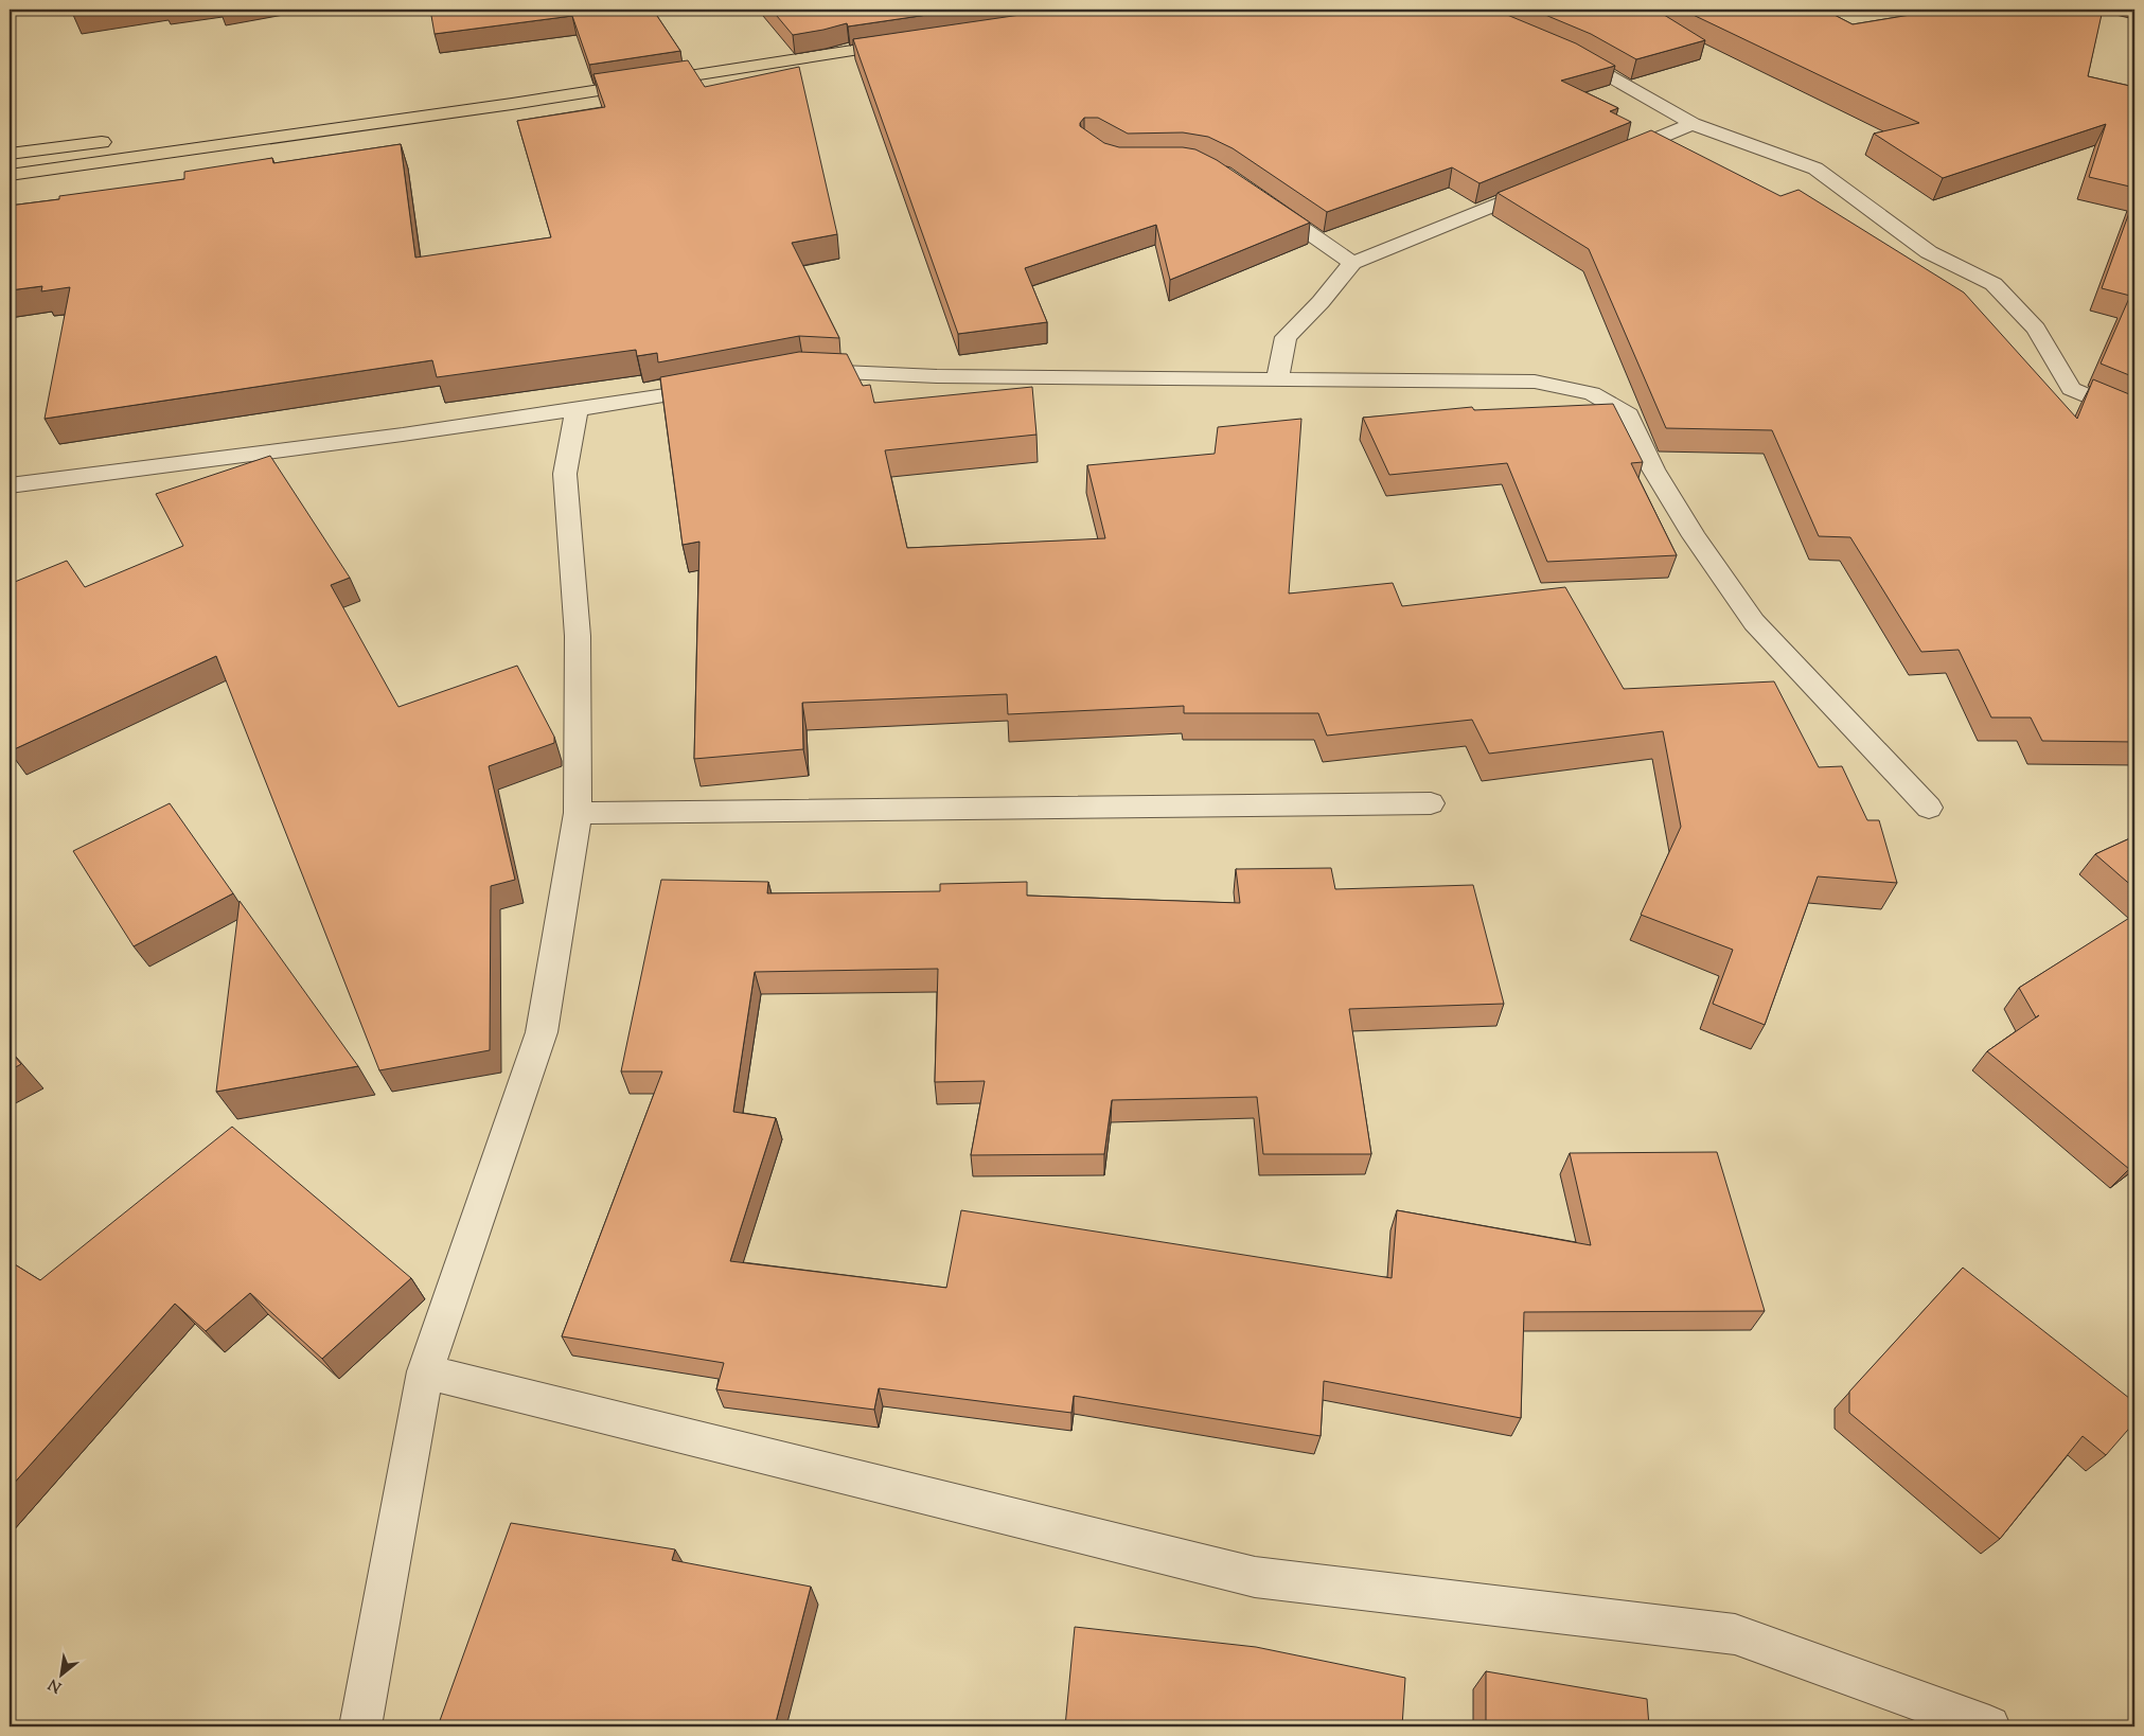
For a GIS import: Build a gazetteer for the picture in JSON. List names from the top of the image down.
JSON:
{
  "north": "bottom left"
}
